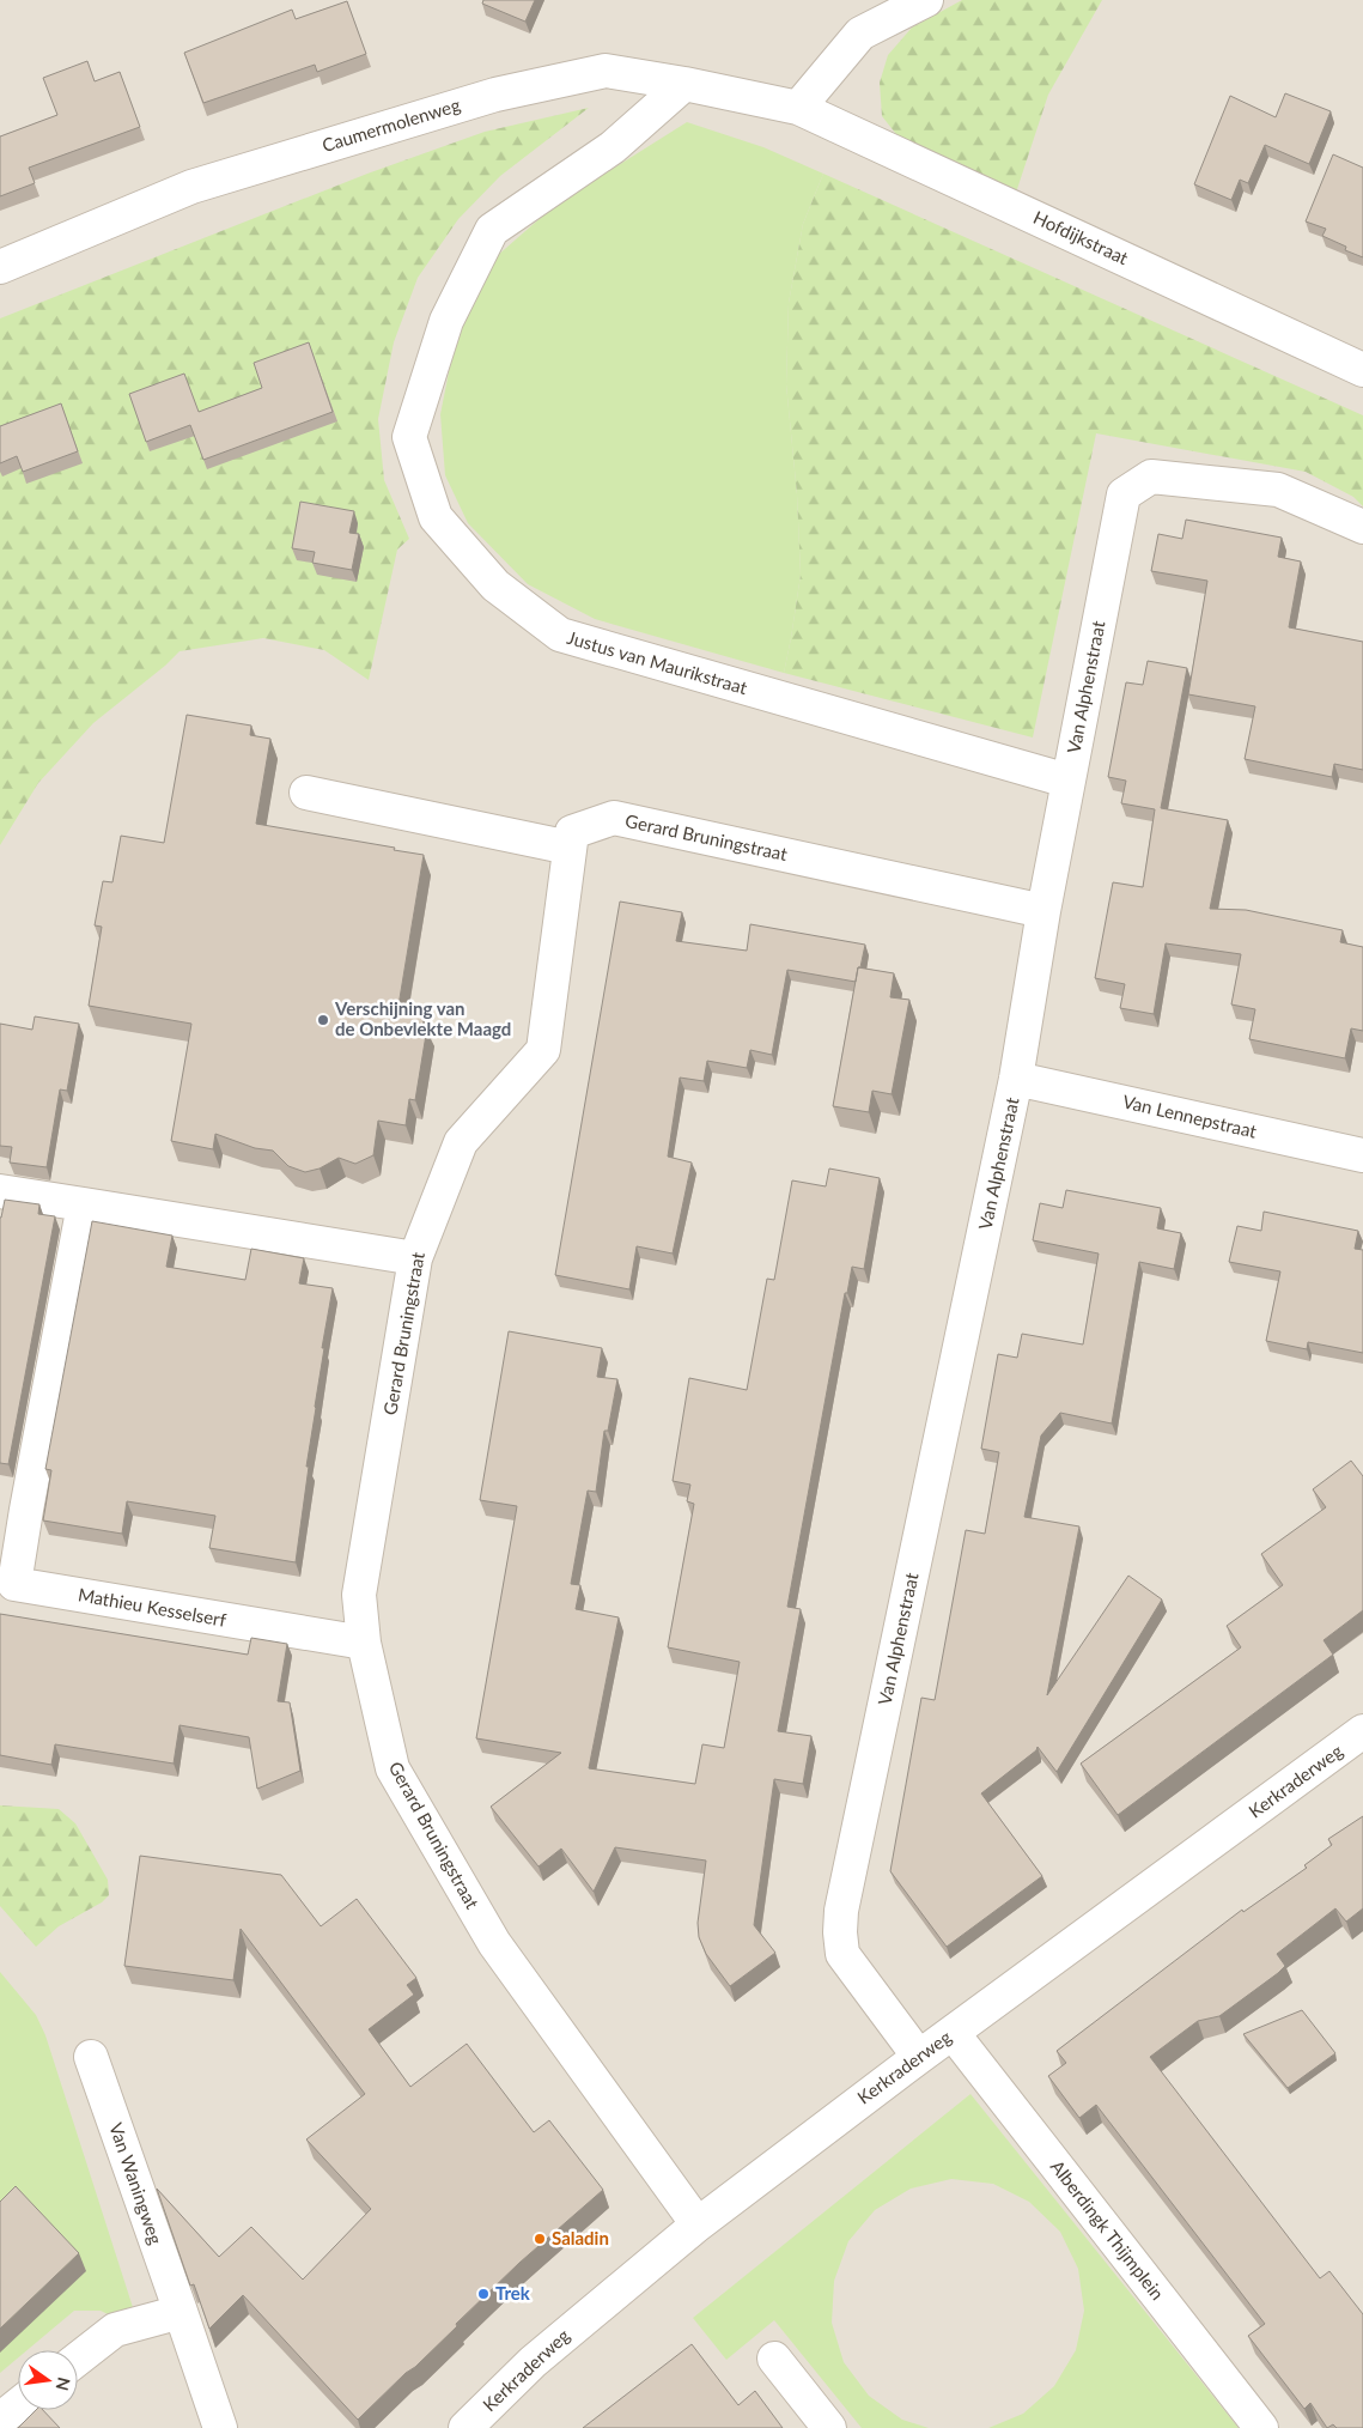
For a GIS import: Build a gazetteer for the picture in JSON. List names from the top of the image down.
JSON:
{
  "streets": {
    "street": [
      "Caumermolenweg",
      "Hofdijkstraat",
      "Justus van Maurikstraat",
      "Van Alphenstraat",
      "Gerard Bruningstraat",
      "Van Lennepstraat",
      "Mathieu Kesselserf",
      "Kerkraderweg",
      "Van Waningweg",
      "Alberdingk Thijmplein"
    ]
  },
  "crossings": [
    ["Caumermolenweg", "Hofdijkstraat"],
    ["Caumermolenweg", "Justus van Maurikstraat"],
    ["Justus van Maurikstraat", "Van Alphenstraat"],
    ["Van Alphenstraat", "Gerard Bruningstraat"],
    ["Van Alphenstraat", "Van Lennepstraat"],
    ["Van Alphenstraat", "Kerkraderweg"],
    ["Gerard Bruningstraat", "Mathieu Kesselserf"],
    ["Gerard Bruningstraat", "Kerkraderweg"],
    ["Kerkraderweg", "Alberdingk Thijmplein"]
  ],
  "places": ["Verschijning van de Onbevlekte Maagd", "Saladin", "Trek"],
  "north": "right"
}
